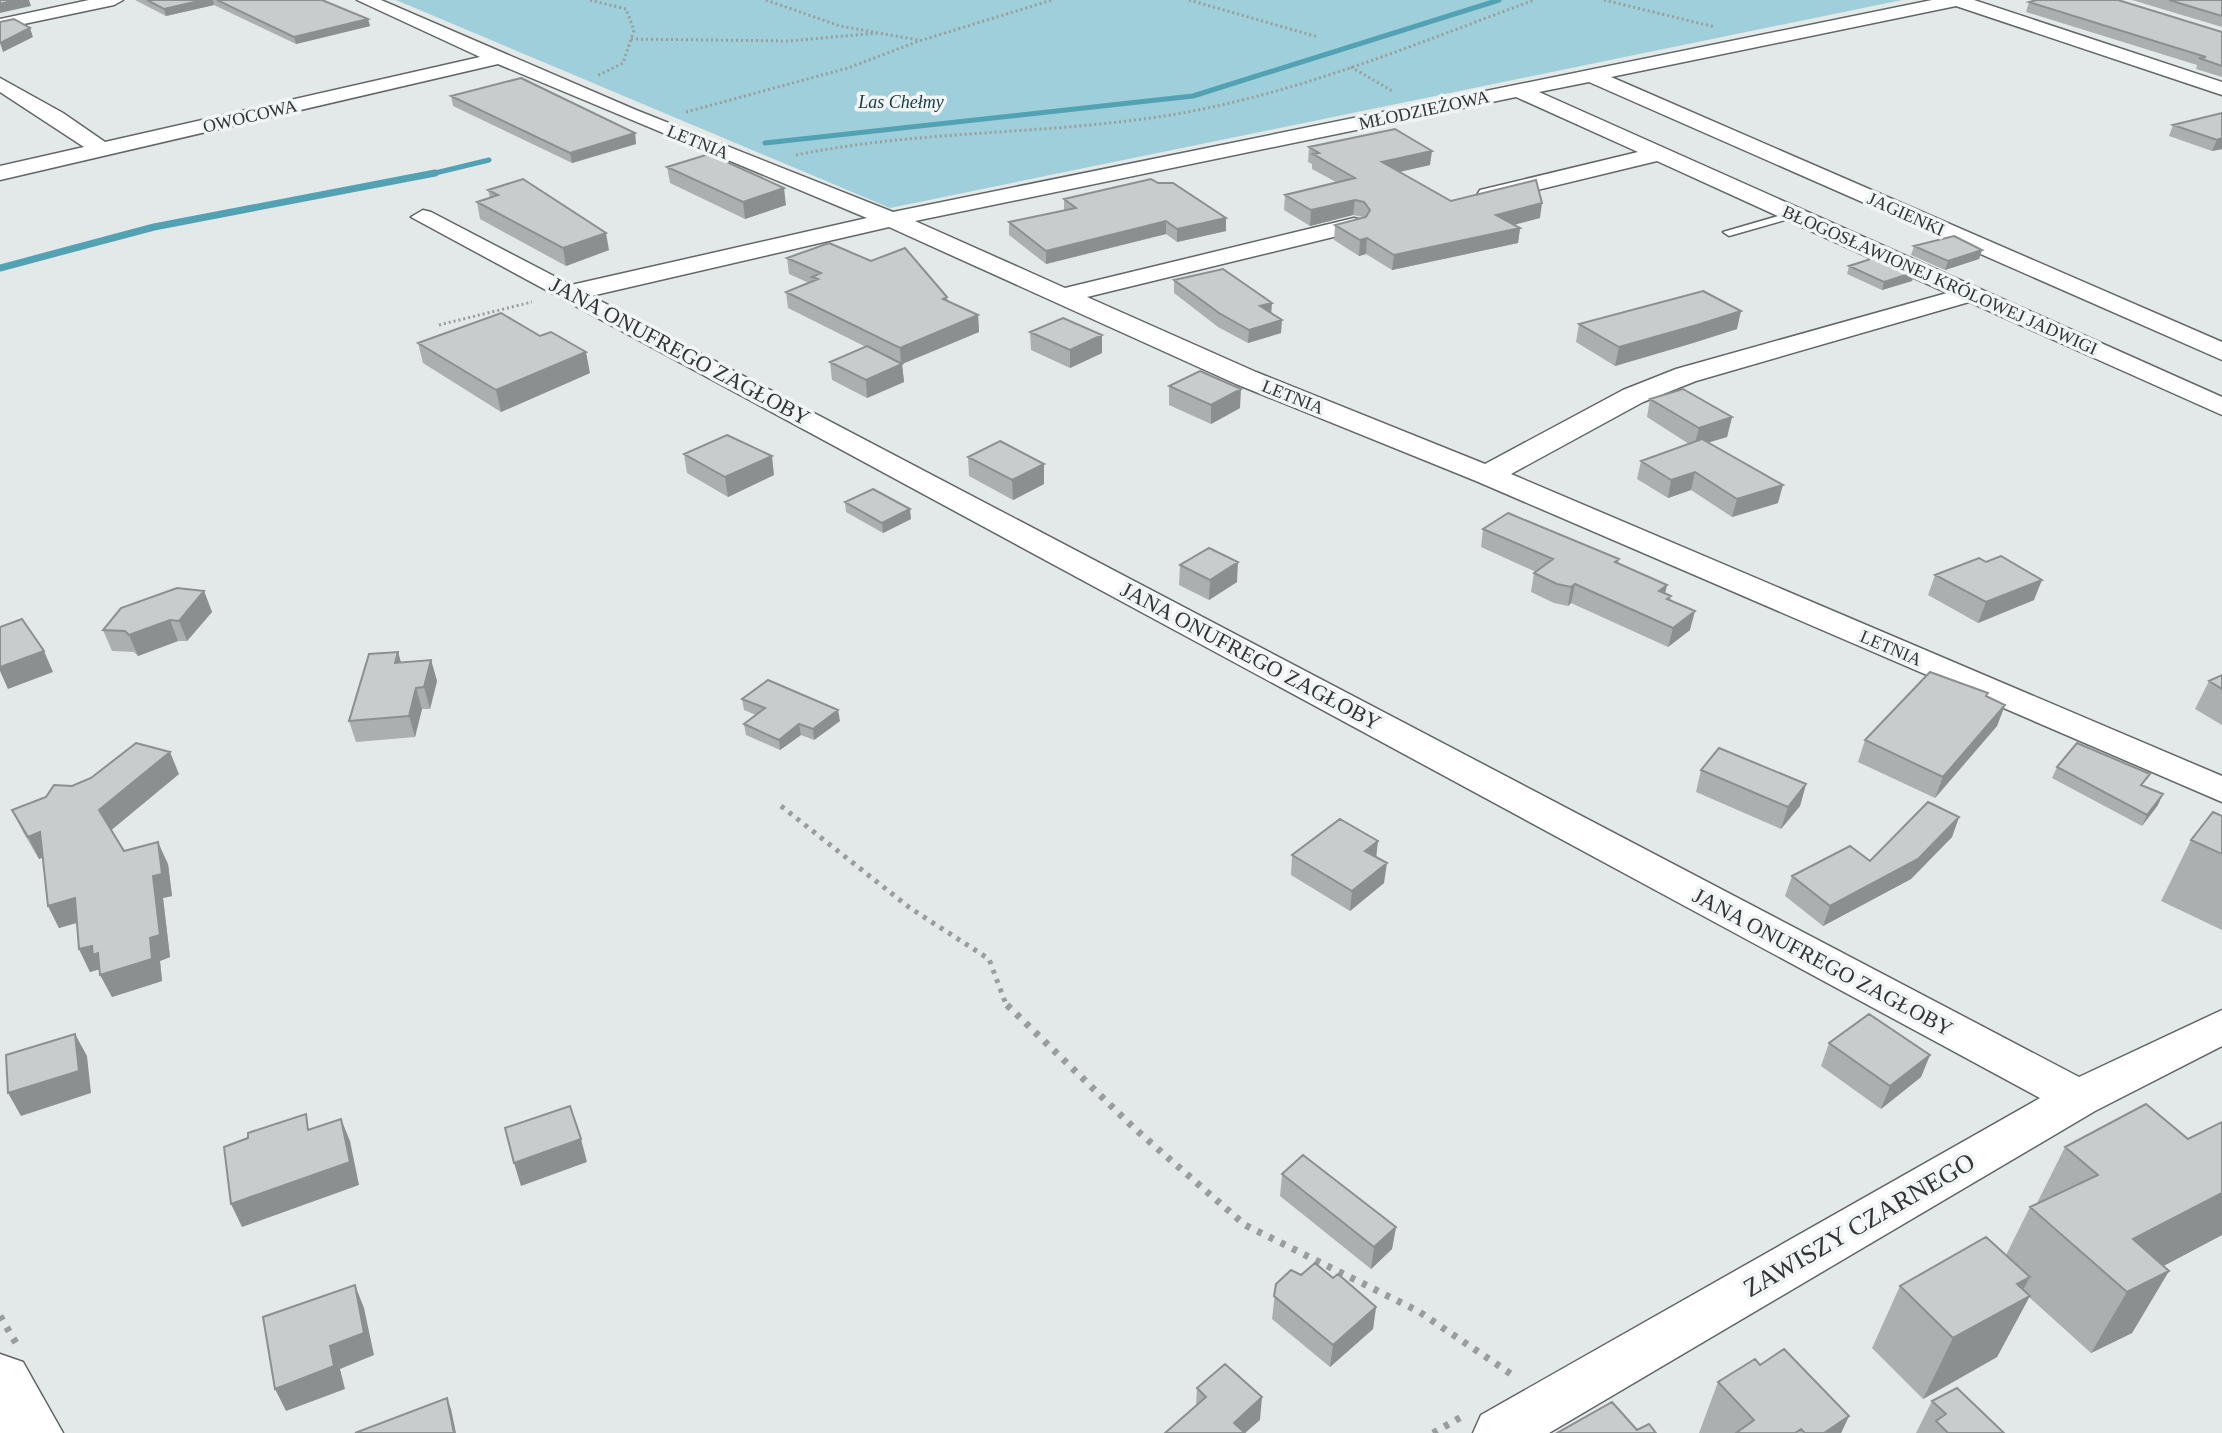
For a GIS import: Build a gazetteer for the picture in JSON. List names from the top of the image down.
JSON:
{
  "streets": {
    "street": [
      "MŁODZIEŻOWA",
      "OWOCOWA",
      "LETNIA",
      "JAGIENKI",
      "BŁOGOSŁAWIONEJ KRÓLOWEJ JADWIGI",
      "JANA ONUFREGO ZAGŁOBY",
      "ZAWISZY CZARNEGO"
    ]
  },
  "crossings": [
    ["MŁODZIEŻOWA", "LETNIA"],
    ["MŁODZIEŻOWA", "JAGIENKI"],
    ["MŁODZIEŻOWA", "BŁOGOSŁAWIONEJ KRÓLOWEJ JADWIGI"],
    ["MŁODZIEŻOWA", "JANA ONUFREGO ZAGŁOBY"],
    ["OWOCOWA", "LETNIA"],
    ["JANA ONUFREGO ZAGŁOBY", "ZAWISZY CZARNEGO"]
  ],
  "parks": ["Las Chełmy"]
}
